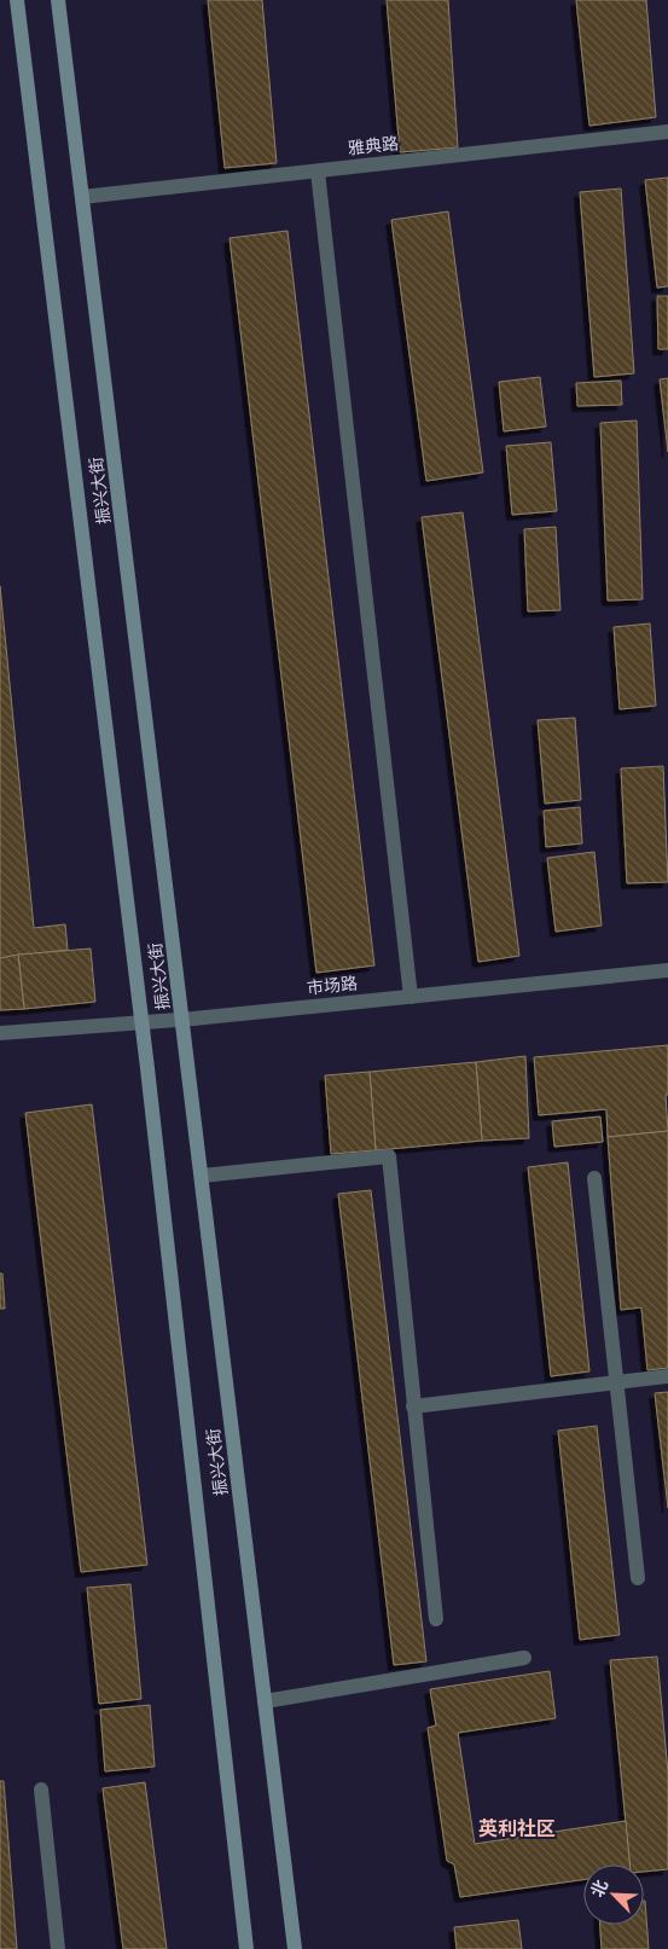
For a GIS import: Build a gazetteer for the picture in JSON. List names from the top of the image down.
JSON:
{
  "streets": {
    "street": ["雅典路", "振兴大街", "市场路"]
  },
  "crossings": [
    ["雅典路", "振兴大街"],
    ["振兴大街", "市场路"]
  ],
  "districts": ["英利社区"],
  "north": "top left"
}
